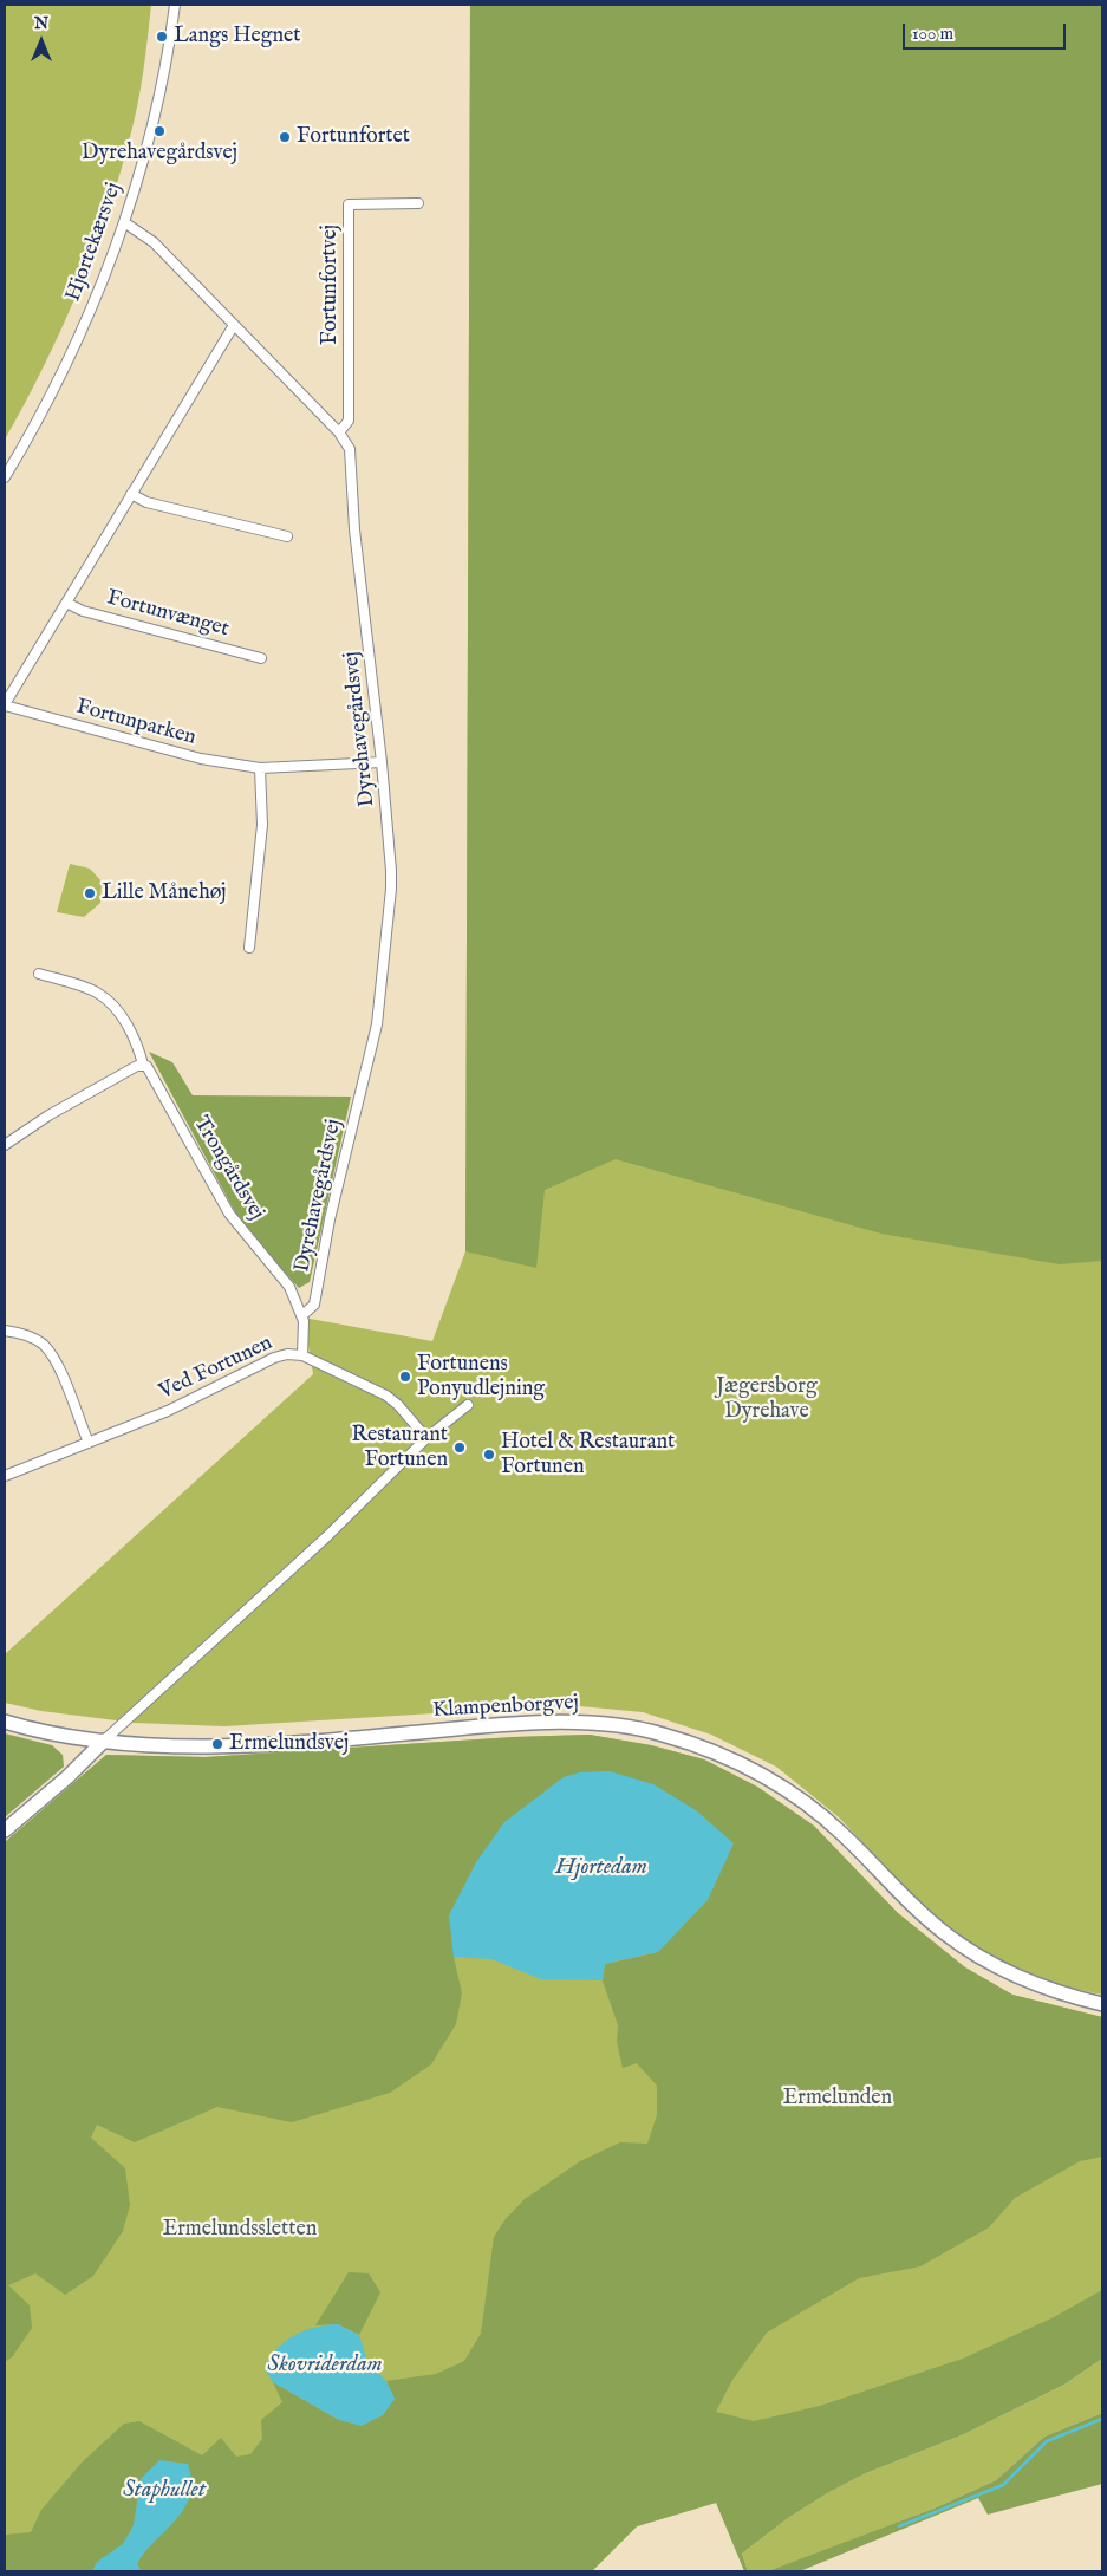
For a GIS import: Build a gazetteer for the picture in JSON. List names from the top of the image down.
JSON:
{
  "streets": {
    "street": [
      "Hjortekærsvej",
      "Fortunfortvej",
      "Fortunvænget",
      "Fortunparken",
      "Dyrehavegårdsvej",
      "Trongårdsvej",
      "Ved Fortunen",
      "Klampenborgvej"
    ]
  },
  "crossings": [
    ["Hjortekærsvej", "Dyrehavegårdsvej"],
    ["Fortunfortvej", "Dyrehavegårdsvej"],
    ["Fortunvænget", "Fortunparken"],
    ["Fortunvænget", "Dyrehavegårdsvej"],
    ["Fortunparken", "Dyrehavegårdsvej"],
    ["Dyrehavegårdsvej", "Trongårdsvej"],
    ["Trongårdsvej", "Ved Fortunen"]
  ],
  "water": ["Hjortedam", "Skovriderdam", "Staphullet"],
  "parks": ["Jægersborg Dyrehave", "Ermelunden", "Ermelundssletten"],
  "places": [
    "Langs Hegnet",
    "Dyrehavegårdsvej",
    "Fortunfortet",
    "Lille Månehøj",
    "Fortunens Ponyudlejning",
    "Restaurant Fortunen",
    "Hotel & Restaurant Fortunen",
    "Ermelundsvej"
  ],
  "scale_bar": "100 m",
  "north": "top"
}
